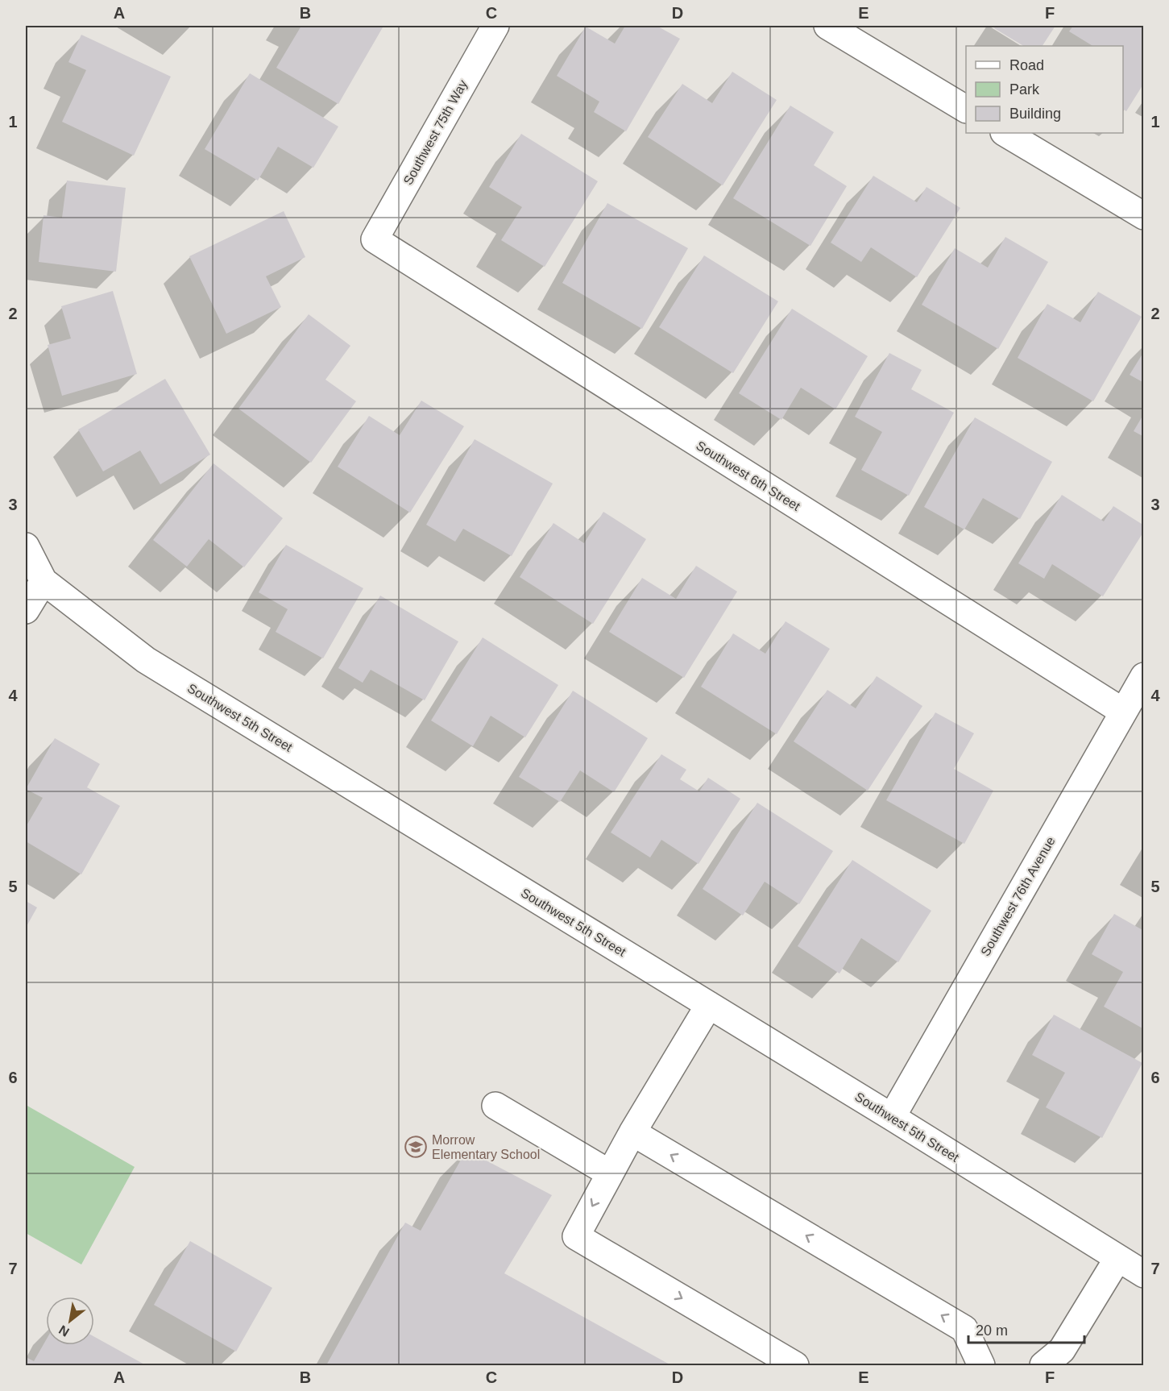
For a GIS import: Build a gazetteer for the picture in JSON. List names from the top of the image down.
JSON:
{
  "streets": {
    "street": [
      "Southwest 75th Way",
      "Southwest 6th Street",
      "Southwest 5th Street",
      "Southwest 76th Avenue"
    ]
  },
  "crossings": [
    ["Southwest 75th Way", "Southwest 6th Street"],
    ["Southwest 6th Street", "Southwest 76th Avenue"],
    ["Southwest 5th Street", "Southwest 76th Avenue"]
  ],
  "places": {
    "school or university": ["Morrow Elementary School"]
  },
  "legend": ["Road", "Park", "Building"],
  "scale_bar": "20 m",
  "north": "bottom left",
  "grid": {
    "columns": [
      "A",
      "B",
      "C",
      "D",
      "E",
      "F"
    ],
    "rows": [
      "1",
      "2",
      "3",
      "4",
      "5",
      "6",
      "7"
    ]
  }
}
